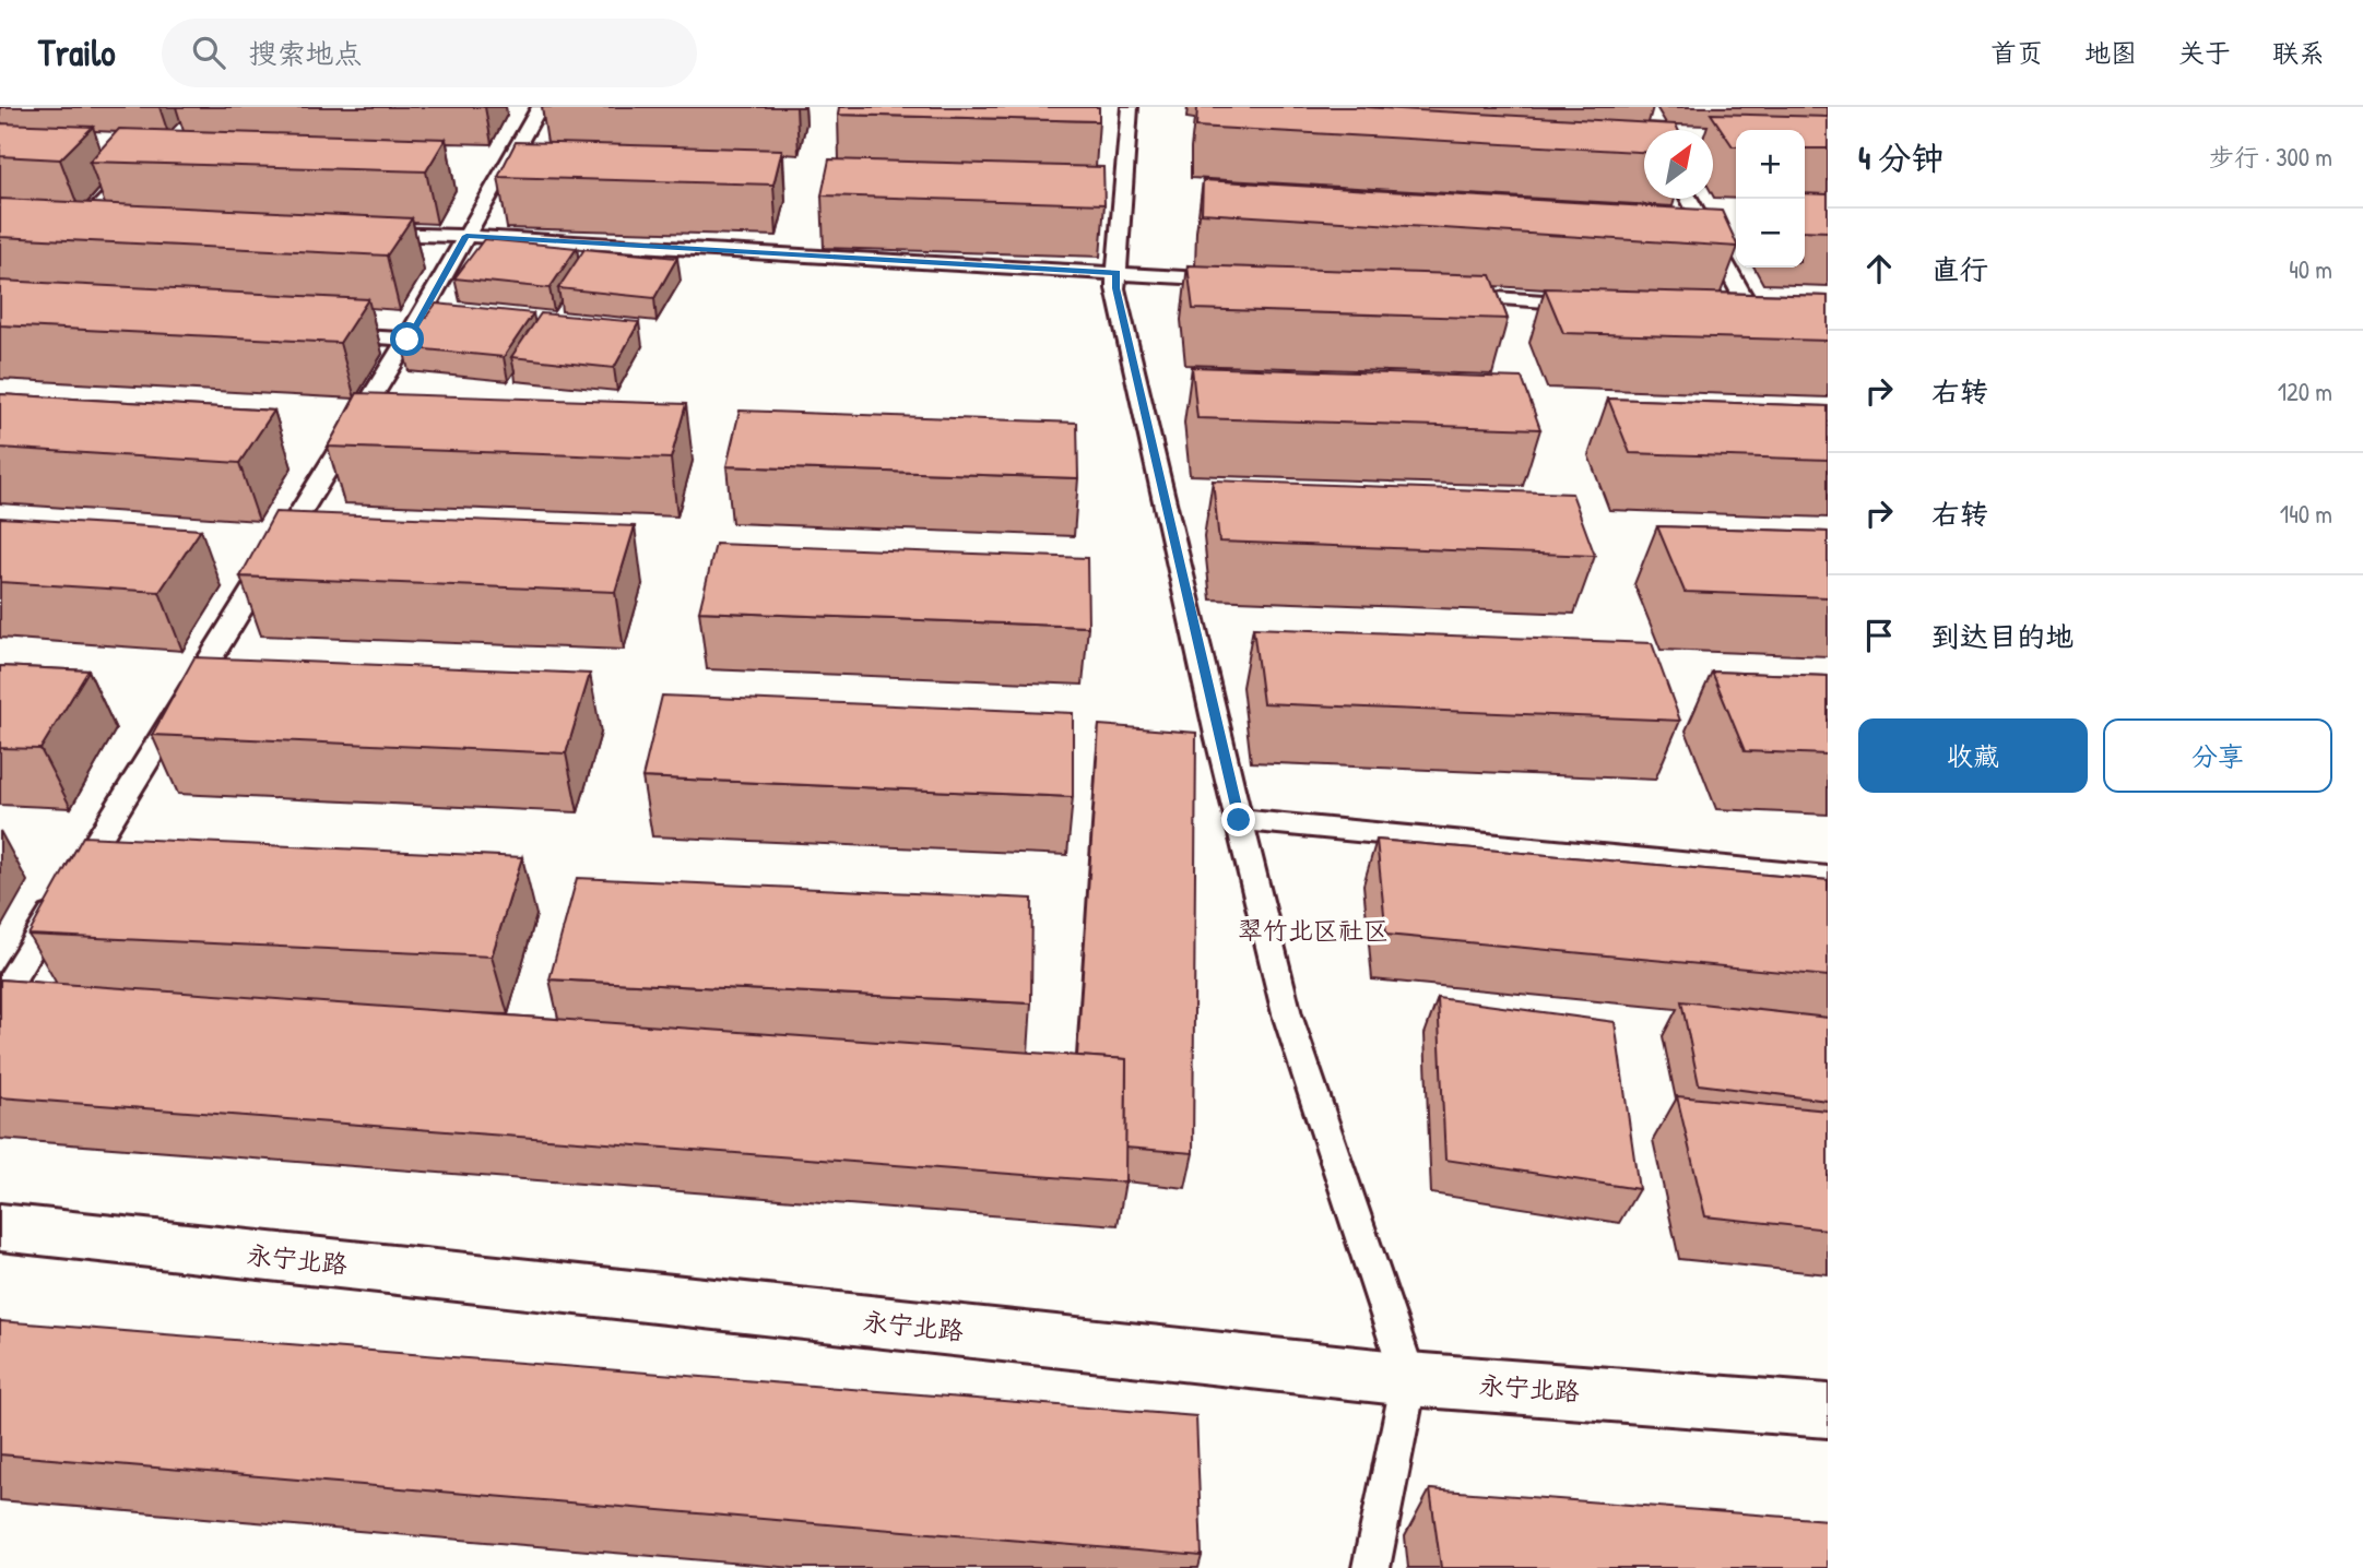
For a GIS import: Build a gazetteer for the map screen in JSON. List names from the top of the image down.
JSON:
{
  "streets": {
    "main road": ["永宁北路"]
  },
  "districts": ["翠竹北区社区"],
  "north": "top right",
  "page": {
    "header": "Trailo",
    "search": "搜索地点",
    "nav": [
      "首页",
      "地图",
      "关于",
      "联系"
    ],
    "heading": ["4 分钟", "步行 · 300 m"],
    "map_buttons": ["+", "−"],
    "list": [
      ["直行", "40 m"],
      ["右转", "120 m"],
      ["右转", "140 m"],
      "到达目的地"
    ],
    "buttons": ["收藏", "分享"]
  }
}
